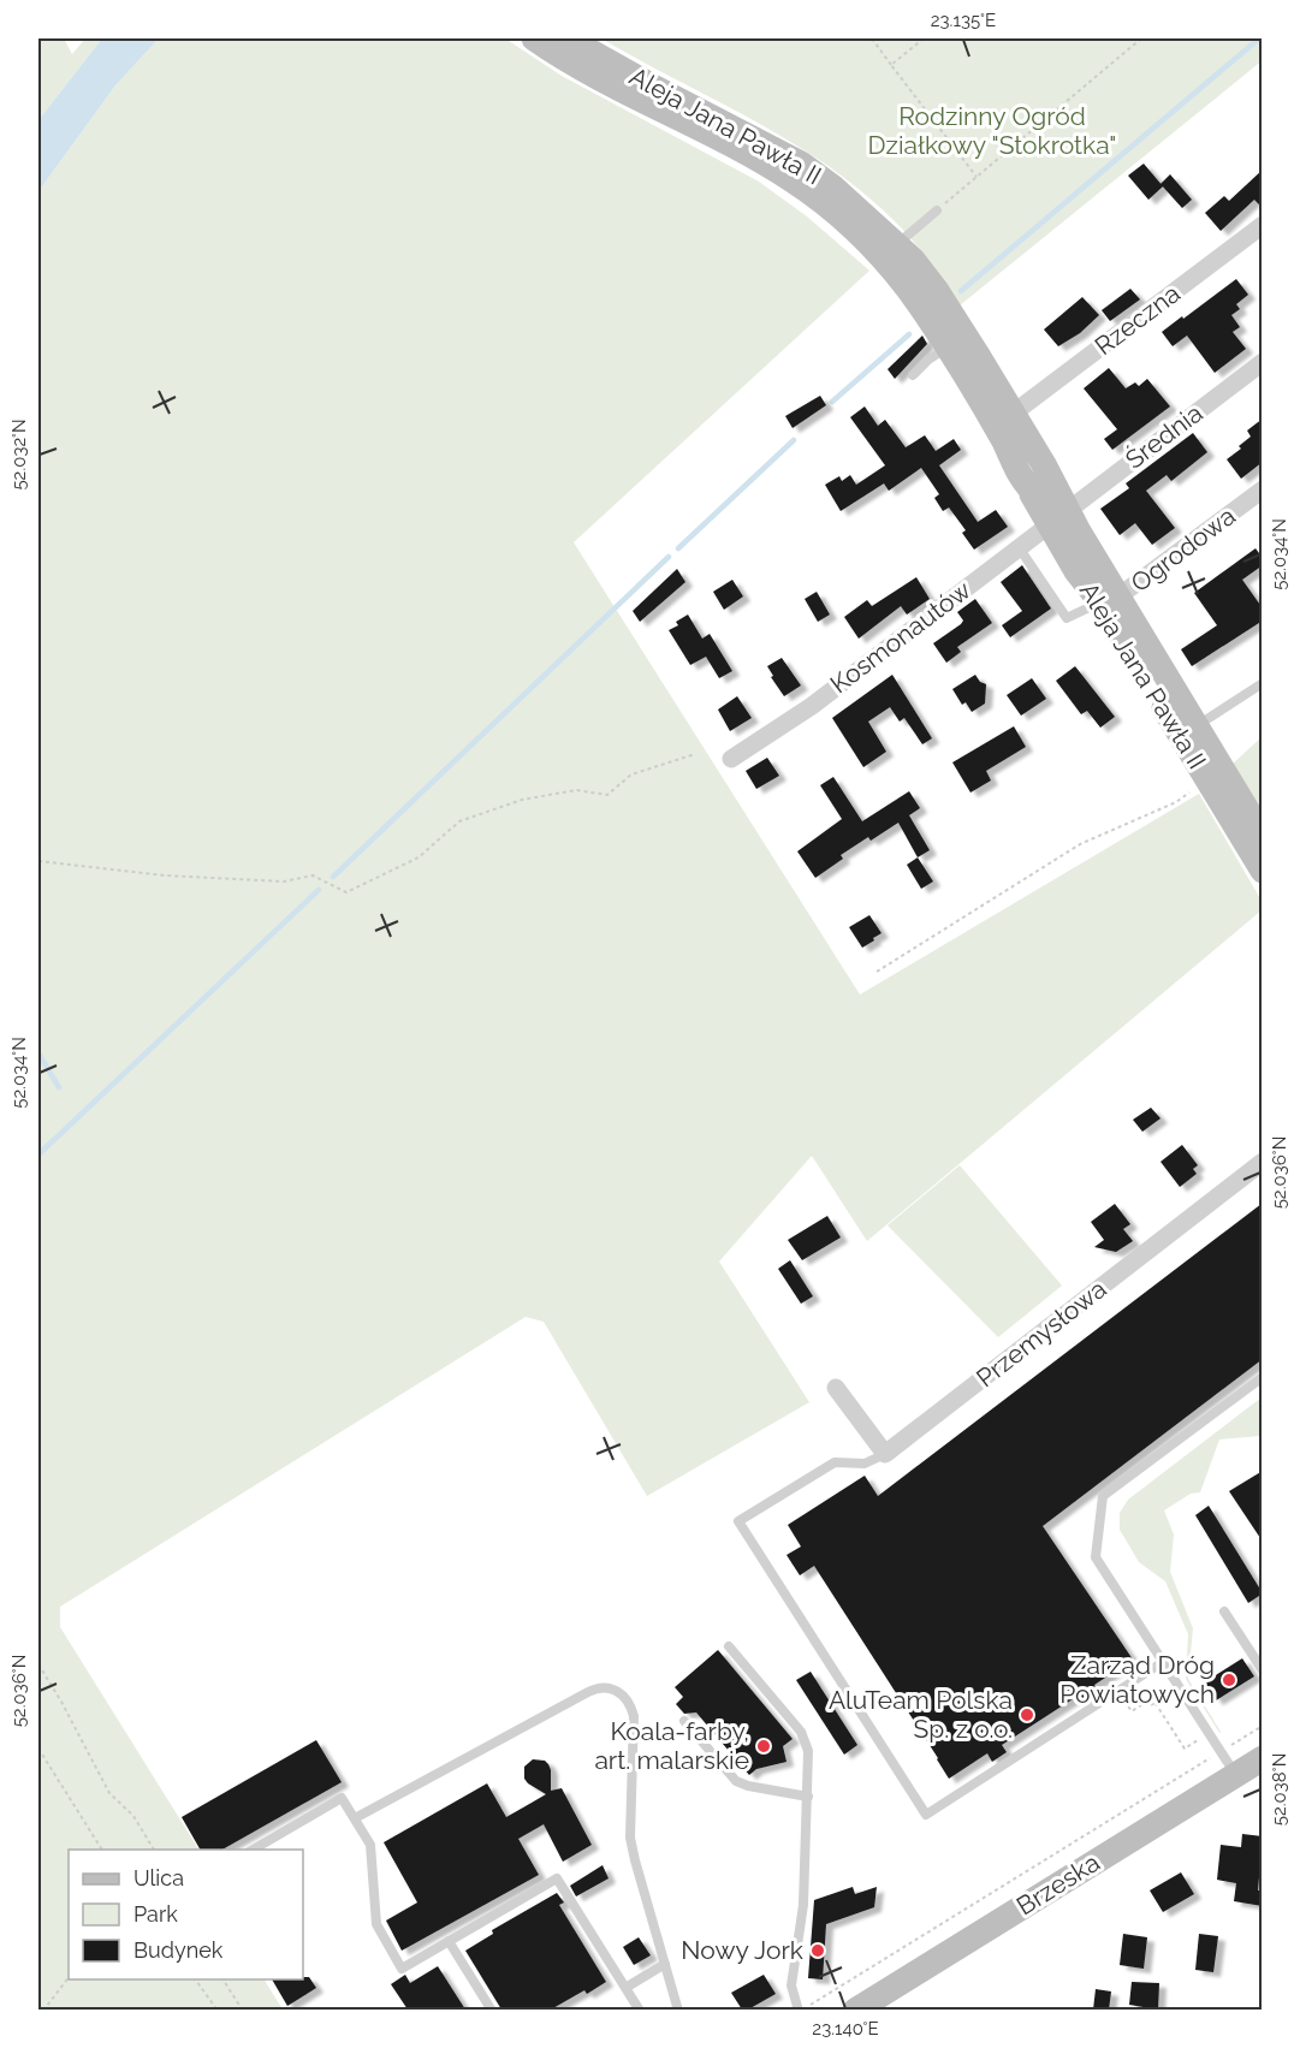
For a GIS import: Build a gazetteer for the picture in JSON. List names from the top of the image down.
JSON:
{
  "streets": {
    "street": [
      "Aleja Jana Pawła II",
      "Rzeczna",
      "Średnia",
      "Ogrodowa",
      "Kosmonautów",
      "Przemysłowa",
      "Brzeska"
    ]
  },
  "crossings": [
    ["Aleja Jana Pawła II", "Rzeczna"],
    ["Aleja Jana Pawła II", "Średnia"],
    ["Aleja Jana Pawła II", "Ogrodowa"],
    ["Aleja Jana Pawła II", "Kosmonautów"],
    ["Średnia", "Kosmonautów"]
  ],
  "parks": ["Rodzinny Ogród Działkowy \"Stokrotka\""],
  "places": [
    "Zarząd Dróg Powiatowych",
    "AluTeam Polska Sp. z o.o.",
    "Koala-farby, art. malarskie",
    "Nowy Jork"
  ],
  "legend": ["Ulica", "Park", "Budynek"],
  "coordinates": [
    "23.135°E",
    "52.032°N",
    "52.034°N",
    "52.036°N",
    "52.038°N",
    "23.140°E"
  ]
}
